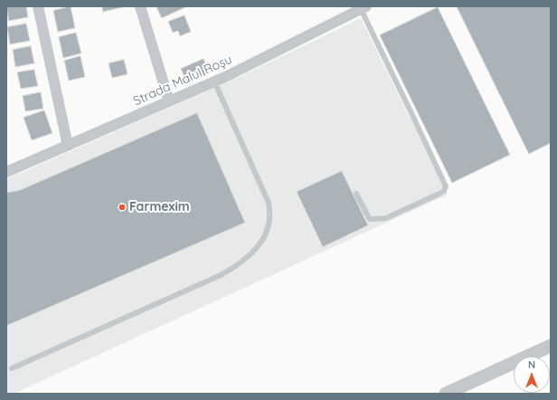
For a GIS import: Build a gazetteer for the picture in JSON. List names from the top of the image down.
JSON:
{
  "streets": {
    "street": ["Strada Malul Roșu"]
  },
  "places": ["Farmexim"],
  "north": "top"
}
